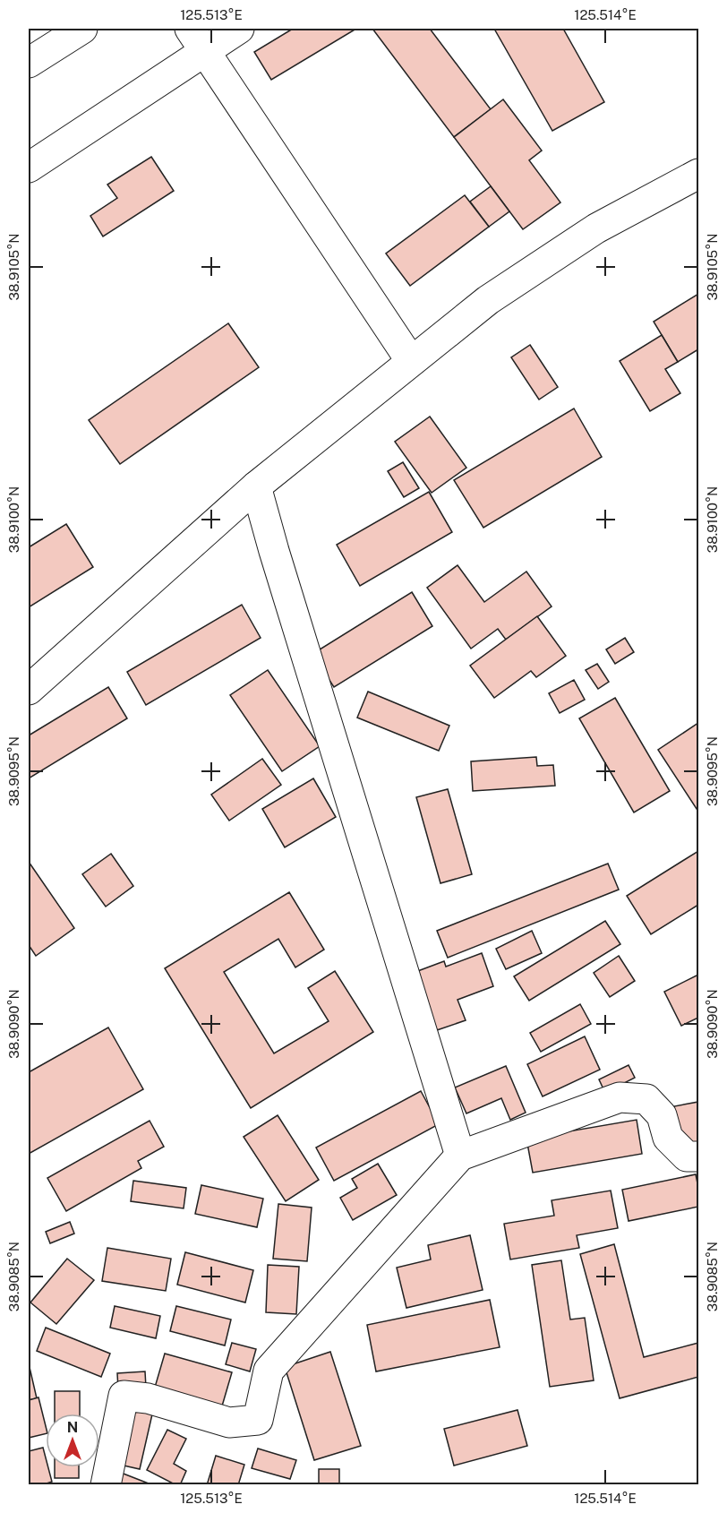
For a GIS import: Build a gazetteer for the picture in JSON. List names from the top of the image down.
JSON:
{
  "north": "top",
  "coordinates": [
    "125.513°E",
    "125.514°E",
    "38.9105°N",
    "38.9100°N",
    "38.9095°N",
    "38.9090°N",
    "38.9085°N"
  ]
}
